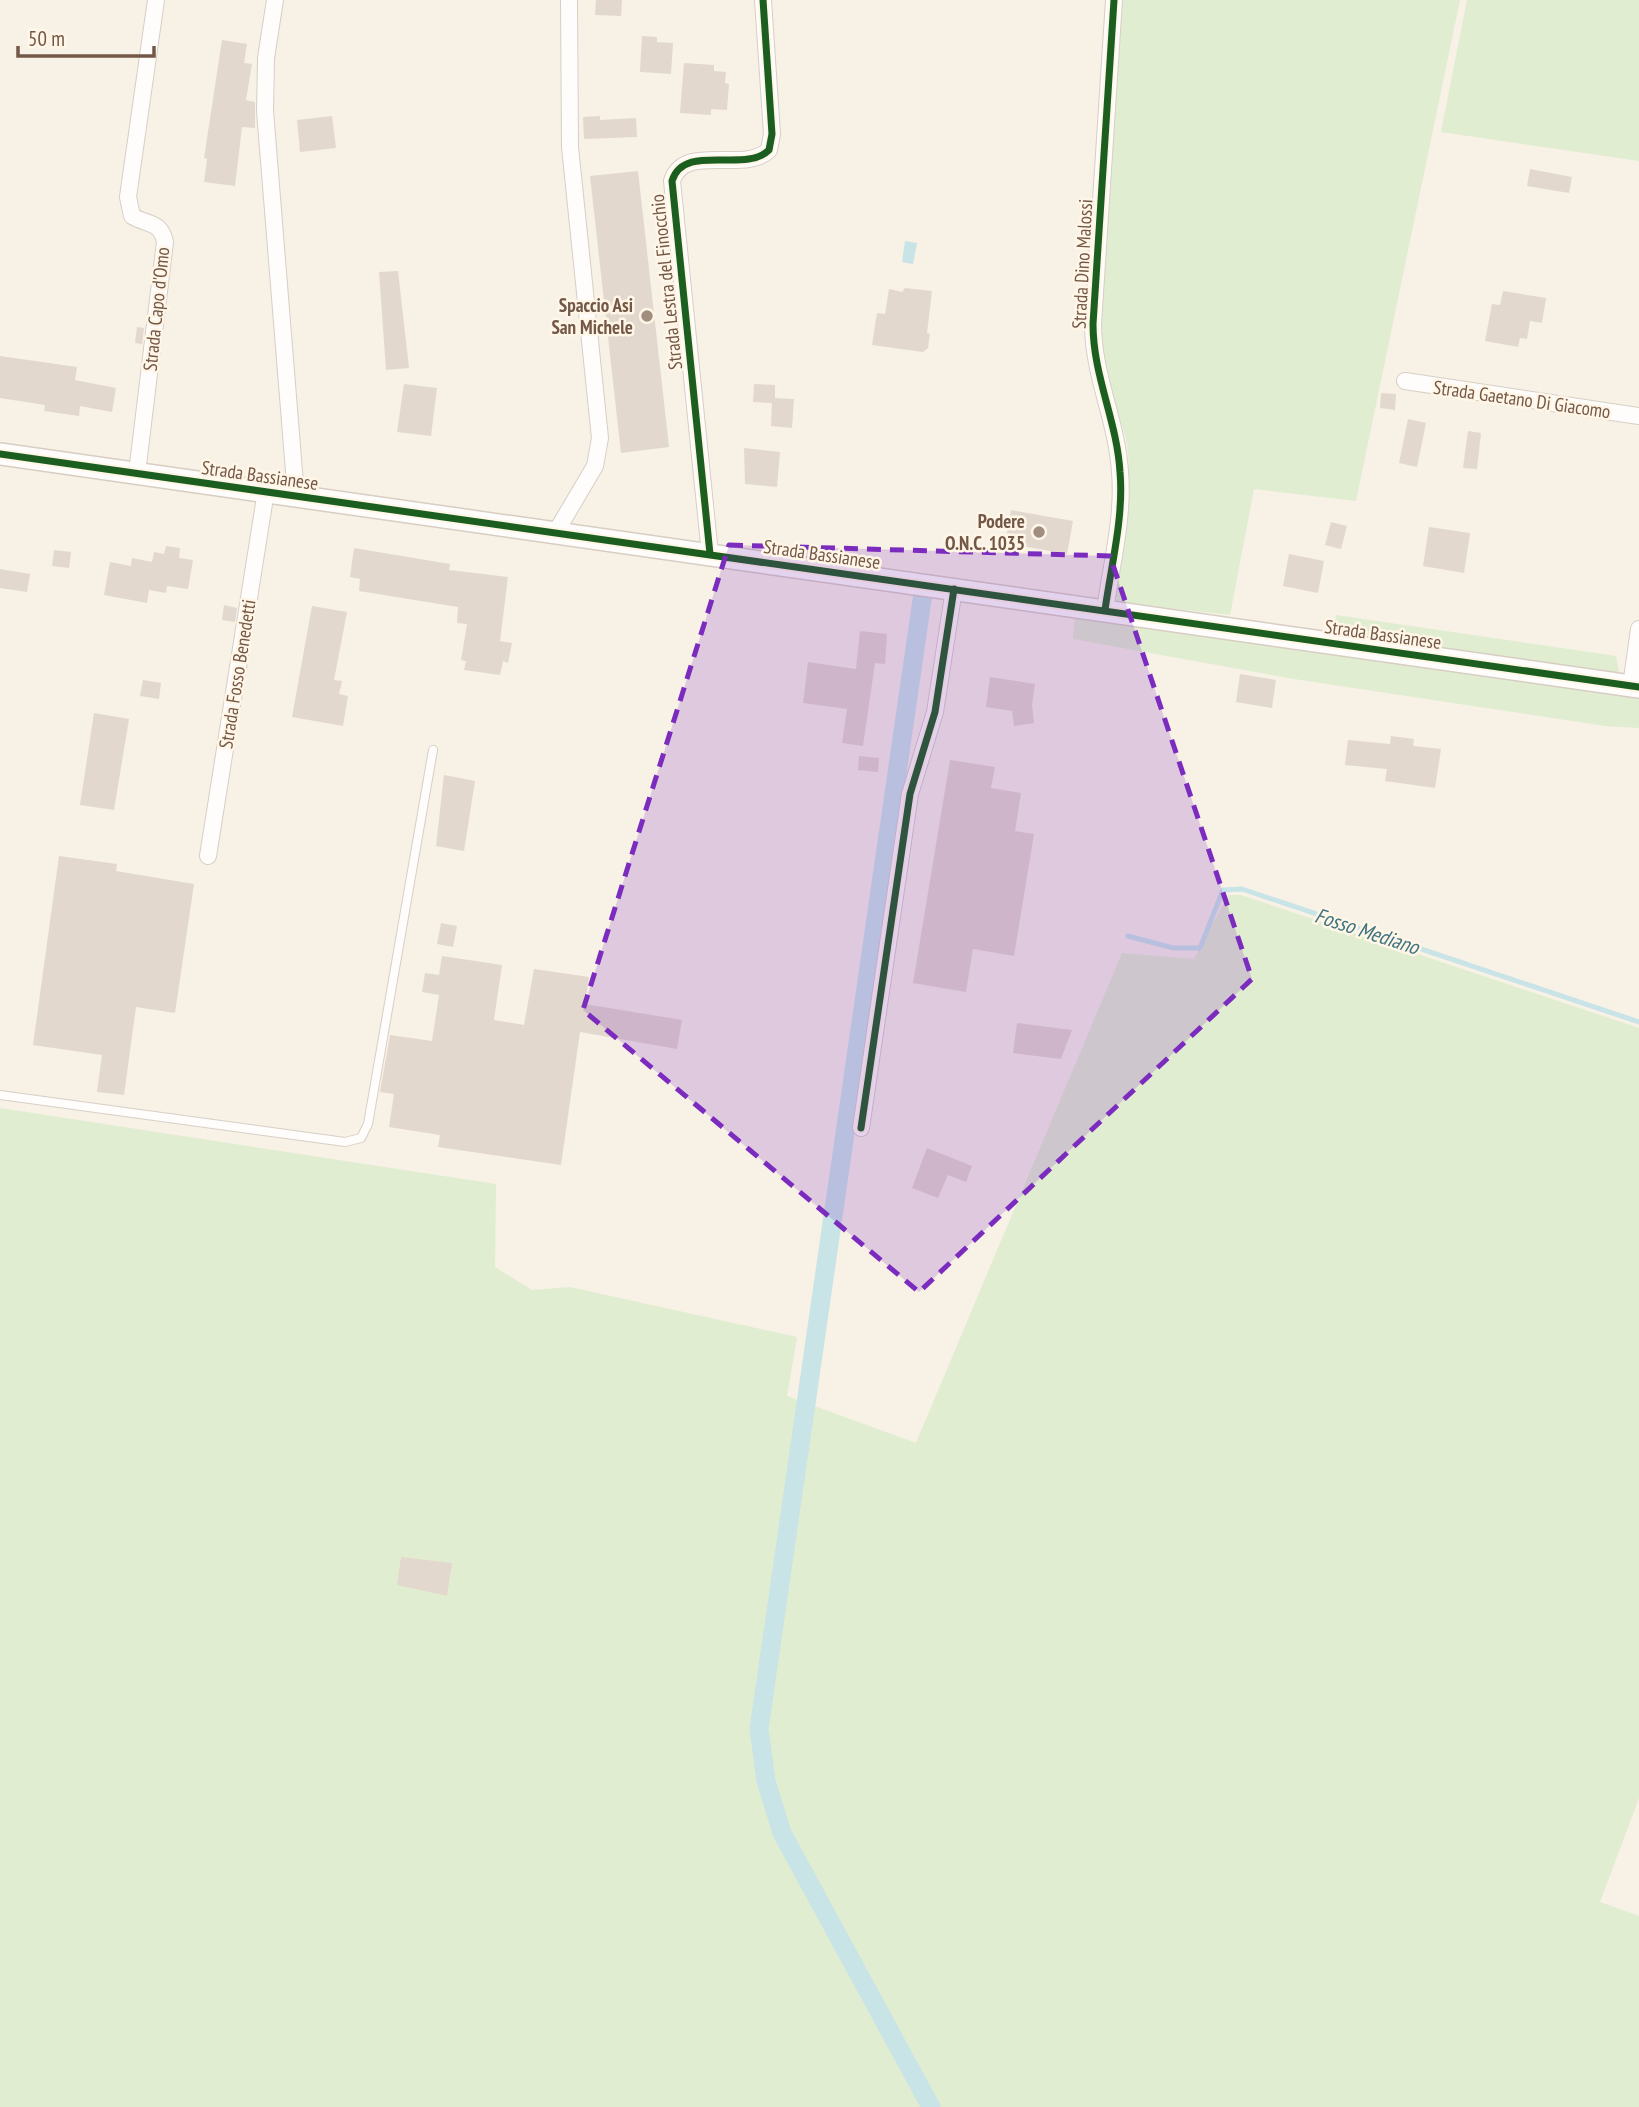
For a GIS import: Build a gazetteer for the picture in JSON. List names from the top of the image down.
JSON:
{
  "streets": {
    "street": [
      "Strada Dino Malossi",
      "Strada Lestra del Finocchio",
      "Strada Capo d'Omo",
      "Strada Gaetano Di Giacomo",
      "Strada Bassianese",
      "Strada Fosso Benedetti"
    ]
  },
  "crossings": [
    ["Strada Dino Malossi", "Strada Bassianese"],
    ["Strada Lestra del Finocchio", "Strada Bassianese"],
    ["Strada Capo d'Omo", "Strada Bassianese"],
    ["Strada Bassianese", "Strada Fosso Benedetti"]
  ],
  "water": ["Fosso Mediano"],
  "places": ["Spaccio Asi San Michele", "Podere O.N.C. 1035"],
  "scale_bar": "50 m"
}
